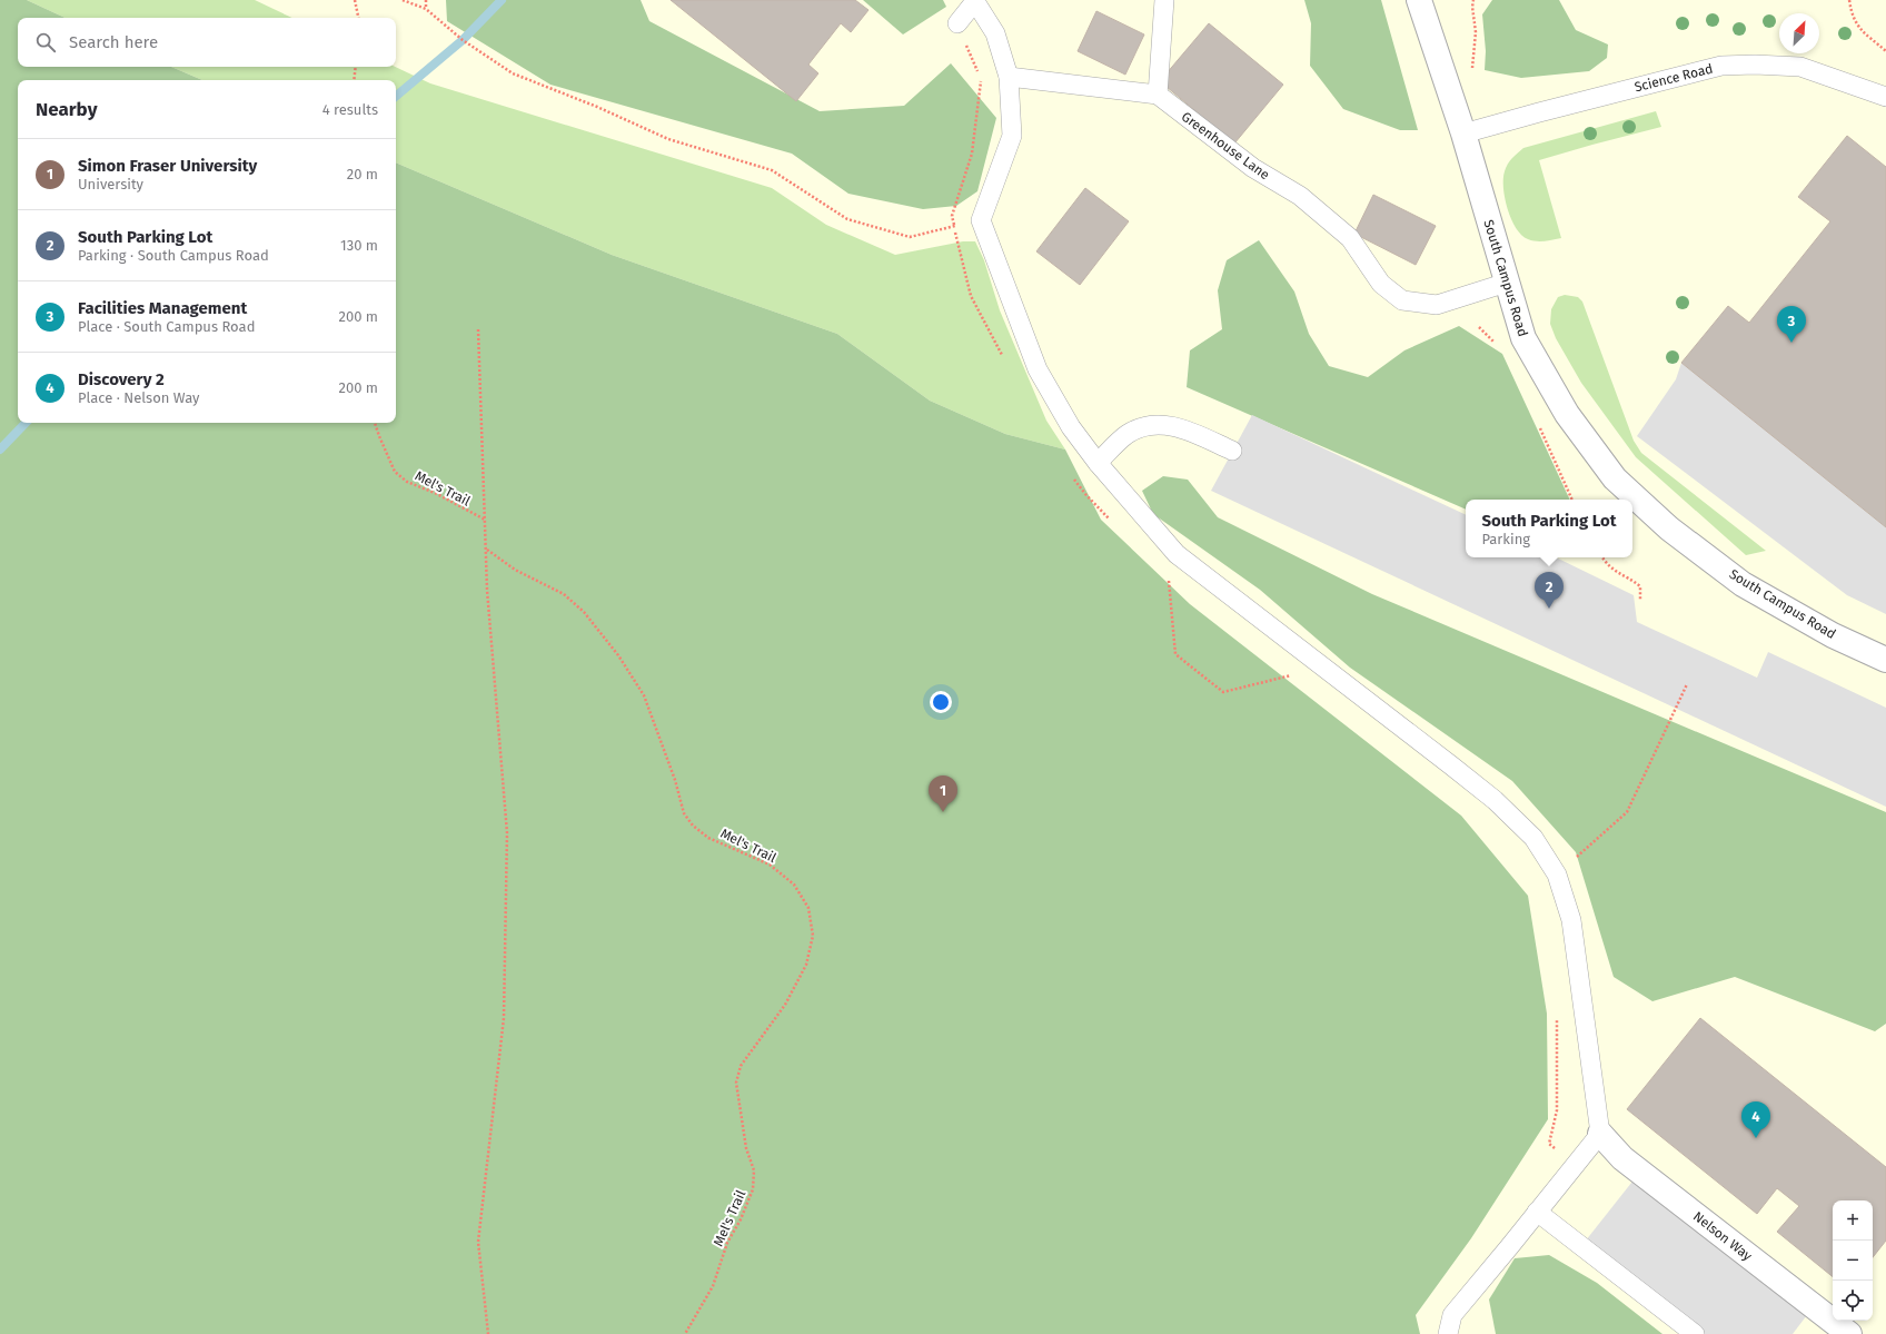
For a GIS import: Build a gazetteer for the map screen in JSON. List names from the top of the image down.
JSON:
{
  "streets": {
    "street": ["South Campus Road", "Nelson Way"],
    "lane": ["Science Road", "Greenhouse Lane"],
    "path": ["Mel's Trail"]
  },
  "crossings": [
    ["Science Road", "South Campus Road"],
    ["Greenhouse Lane", "South Campus Road"]
  ],
  "north": "top right",
  "page": {
    "search": "Search here",
    "heading": ["Nearby", "4 results"],
    "list": [
      {
        "mark": "1",
        "name": "Simon Fraser University",
        "note": "University",
        "value": "20 m"
      },
      {
        "mark": "2",
        "name": "South Parking Lot",
        "note": "Parking · South Campus Road",
        "value": "130 m"
      },
      {
        "mark": "3",
        "name": "Facilities Management",
        "note": "Place · South Campus Road",
        "value": "200 m"
      },
      {
        "mark": "4",
        "name": "Discovery 2",
        "note": "Place · Nelson Way",
        "value": "200 m"
      }
    ],
    "pins": [
      "3",
      "2",
      "1",
      "4"
    ],
    "popup": ["South Parking Lot", "Parking"],
    "map_buttons": ["+", "−"]
  }
}
